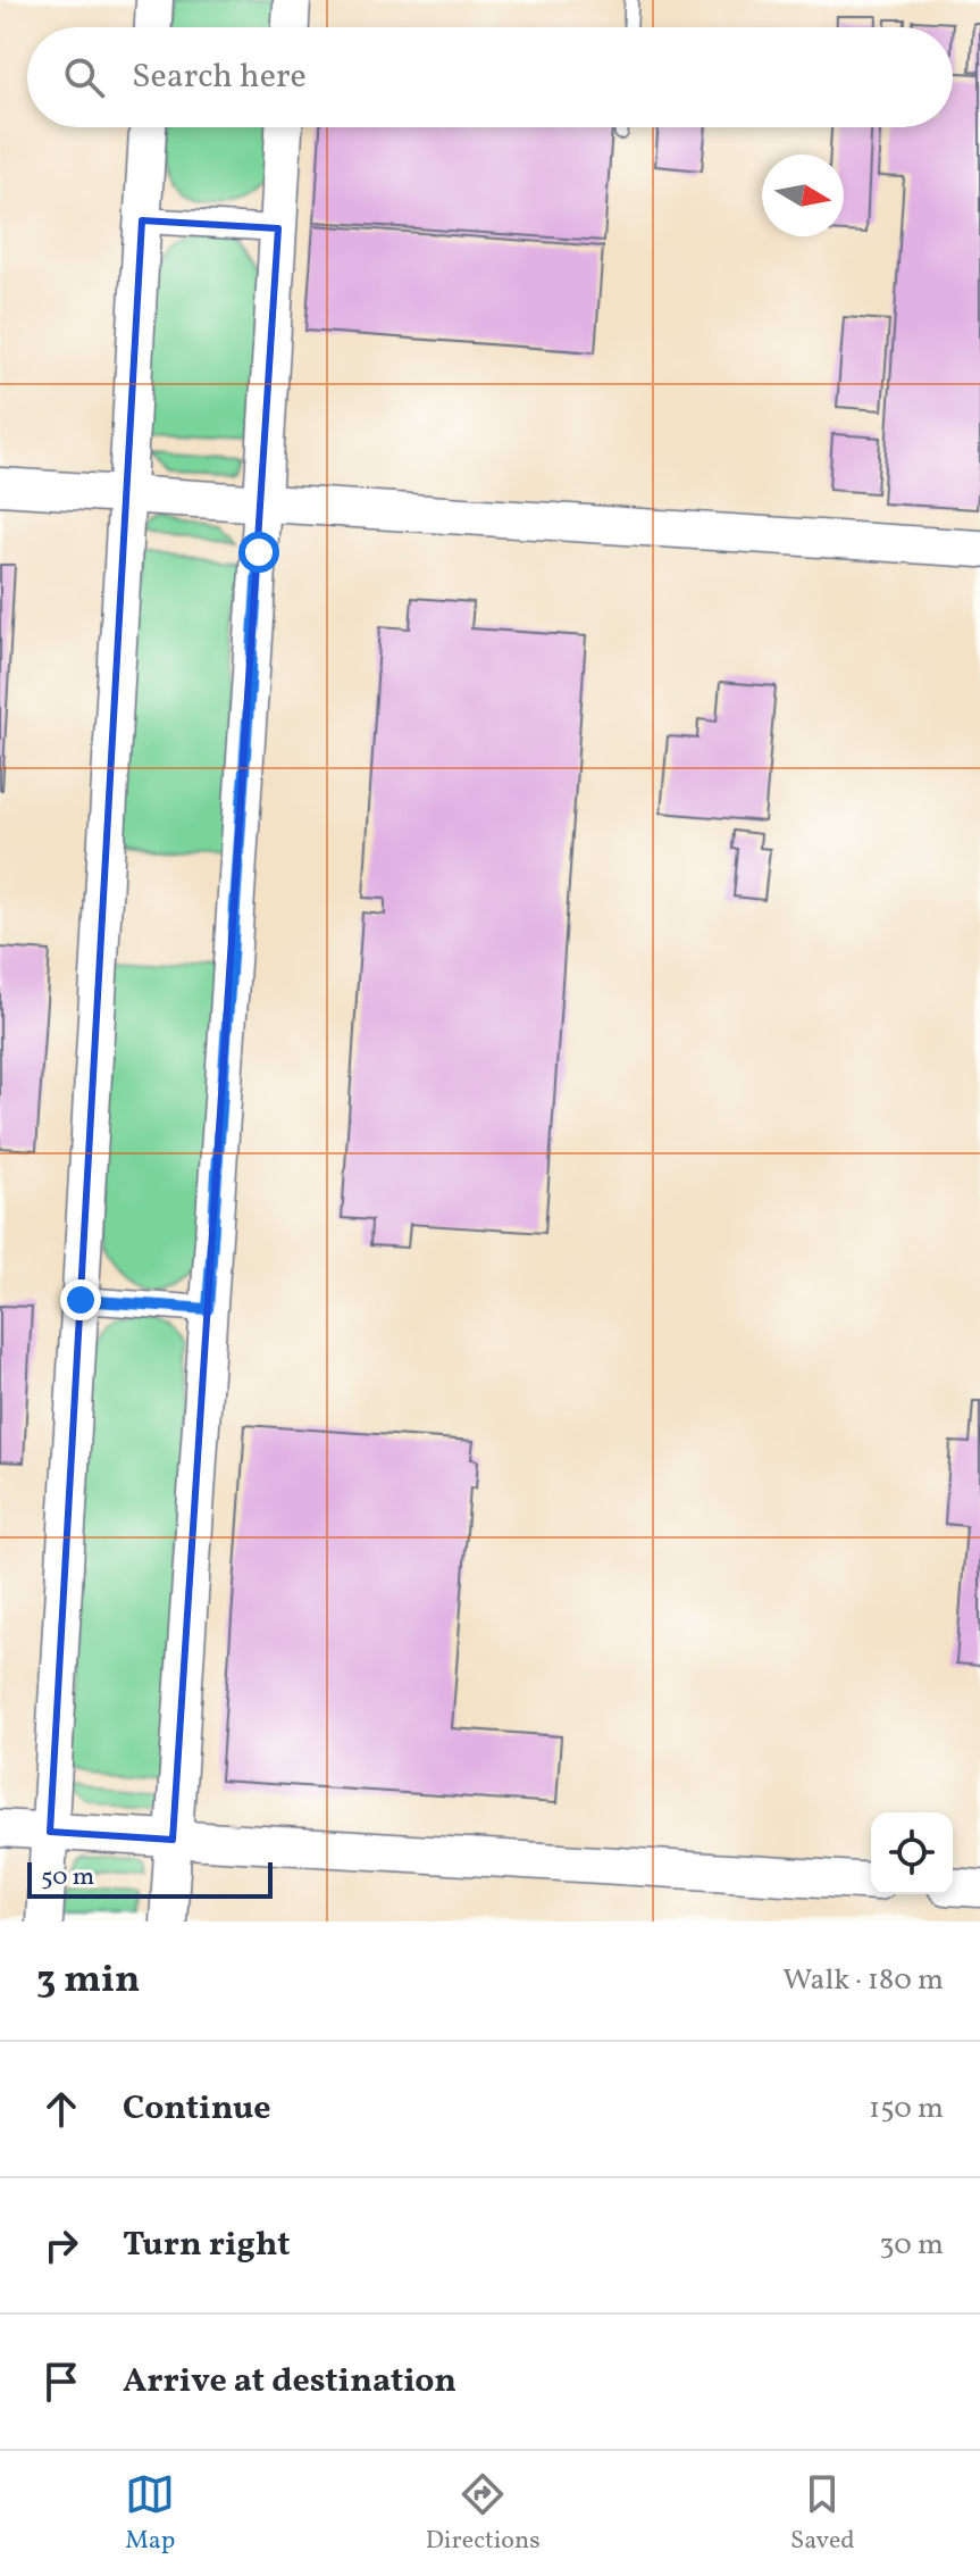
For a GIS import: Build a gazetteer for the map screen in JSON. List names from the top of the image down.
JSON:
{
  "scale_bar": "50 m",
  "north": "right",
  "page": {
    "search": "Search here",
    "scale": "50 m",
    "heading": ["3 min", "Walk · 180 m"],
    "list": [
      ["Continue", "150 m"],
      ["Turn right", "30 m"],
      "Arrive at destination"
    ],
    "nav": ["Map", "Directions", "Saved"]
  }
}
